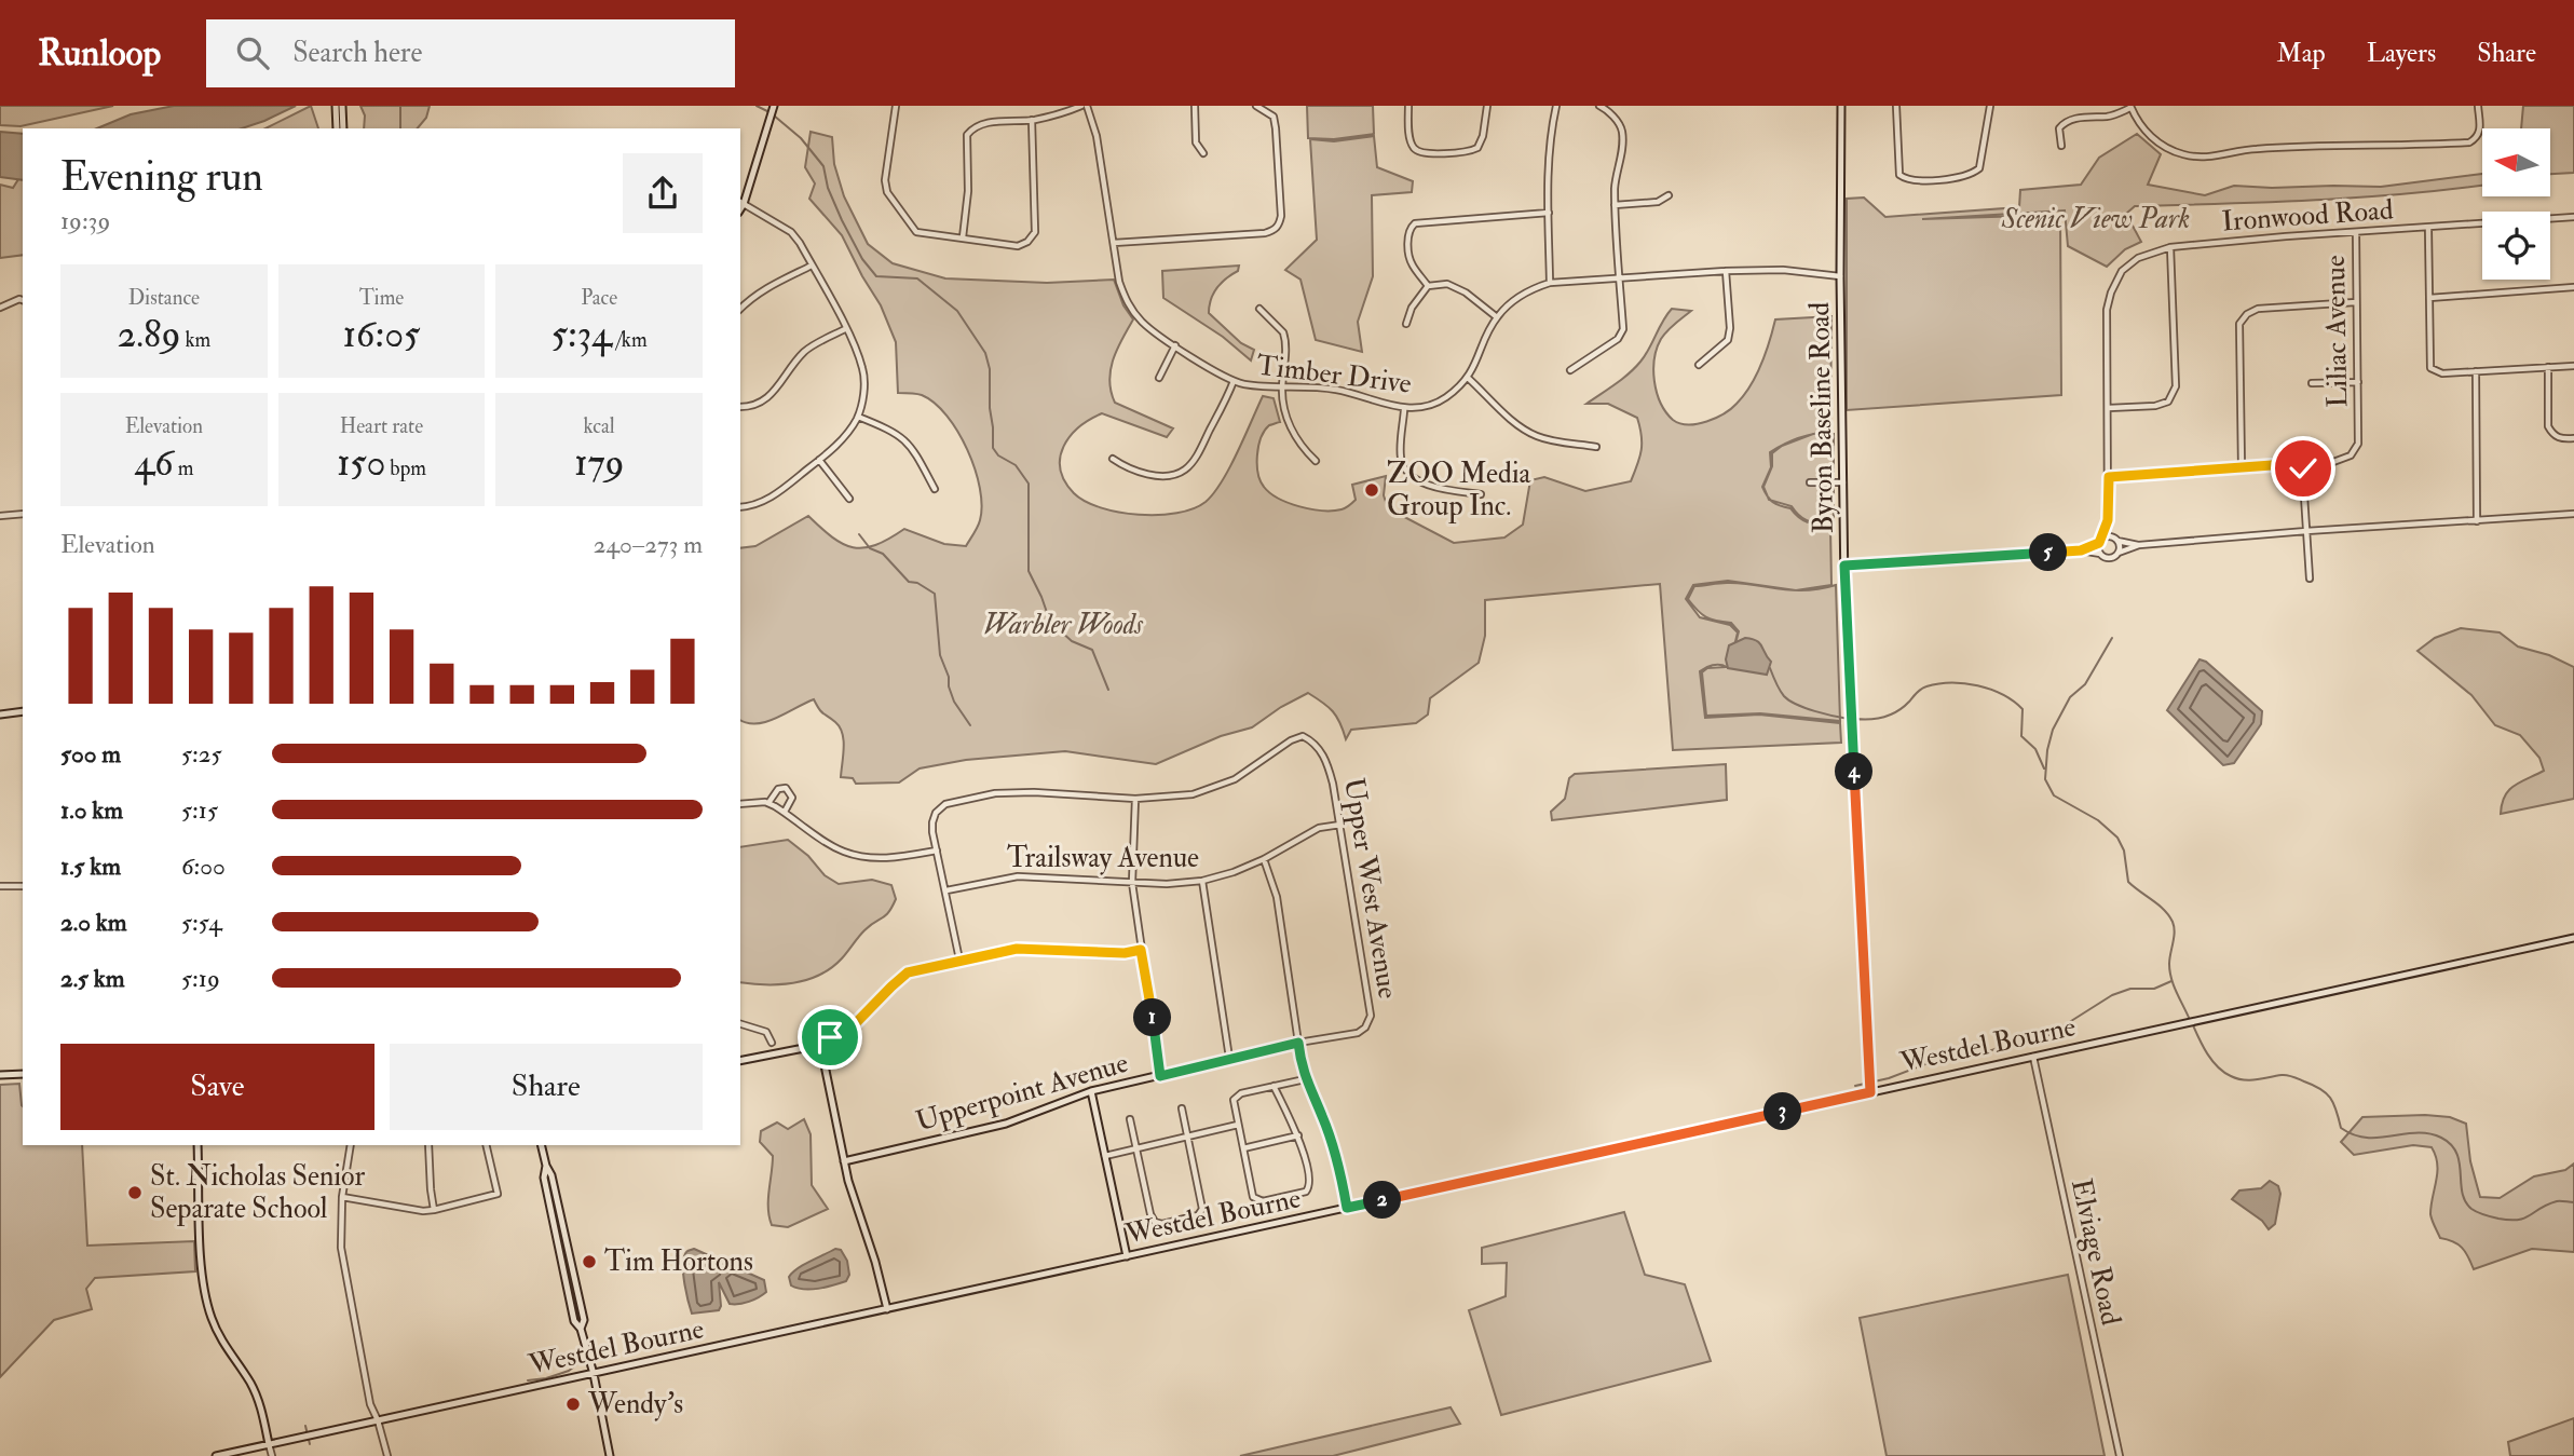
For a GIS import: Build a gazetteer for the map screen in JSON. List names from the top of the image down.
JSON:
{
  "streets": {
    "main road": ["Byron Baseline Road", "Westdel Bourne", "Upperpoint Avenue"],
    "street": [
      "Ironwood Road",
      "Liliac Avenue",
      "Timber Drive",
      "Trailsway Avenue",
      "Upper West Avenue",
      "Elviage Road"
    ]
  },
  "crossings": [
    ["Ironwood Road", "Liliac Avenue"],
    ["Timber Drive", "Byron Baseline Road"],
    ["Byron Baseline Road", "Westdel Bourne"],
    ["Trailsway Avenue", "Upper West Avenue"],
    ["Upper West Avenue", "Upperpoint Avenue"],
    ["Westdel Bourne", "Elviage Road"]
  ],
  "parks": ["Scenic View Park", "Warbler Woods"],
  "places": [
    "ZOO Media Group Inc.",
    "St. Nicholas Senior Separate School",
    "Tim Hortons",
    "Wendy's"
  ],
  "north": "left",
  "page": {
    "header": "Runloop",
    "search": "Search here",
    "nav": ["Map", "Layers", "Share"],
    "heading": ["Evening run", "19:39"],
    "stats": [
      ["Distance", "2.89 km"],
      ["Time", "16:05"],
      ["Pace", "5:34 /km"],
      ["Elevation", "46 m"],
      ["Heart rate", "150 bpm"],
      ["kcal", "179"]
    ],
    "chart": ["Elevation", "240–273 m"],
    "pins": [
      "5",
      "4",
      "1",
      "3",
      "2"
    ],
    "list": [
      {
        "name": "500 m",
        "note": "5:25"
      },
      {
        "name": "1.0 km",
        "note": "5:15"
      },
      {
        "name": "1.5 km",
        "note": "6:00"
      },
      {
        "name": "2.0 km",
        "note": "5:54"
      },
      {
        "name": "2.5 km",
        "note": "5:19"
      }
    ],
    "buttons": ["Save", "Share"]
  }
}
